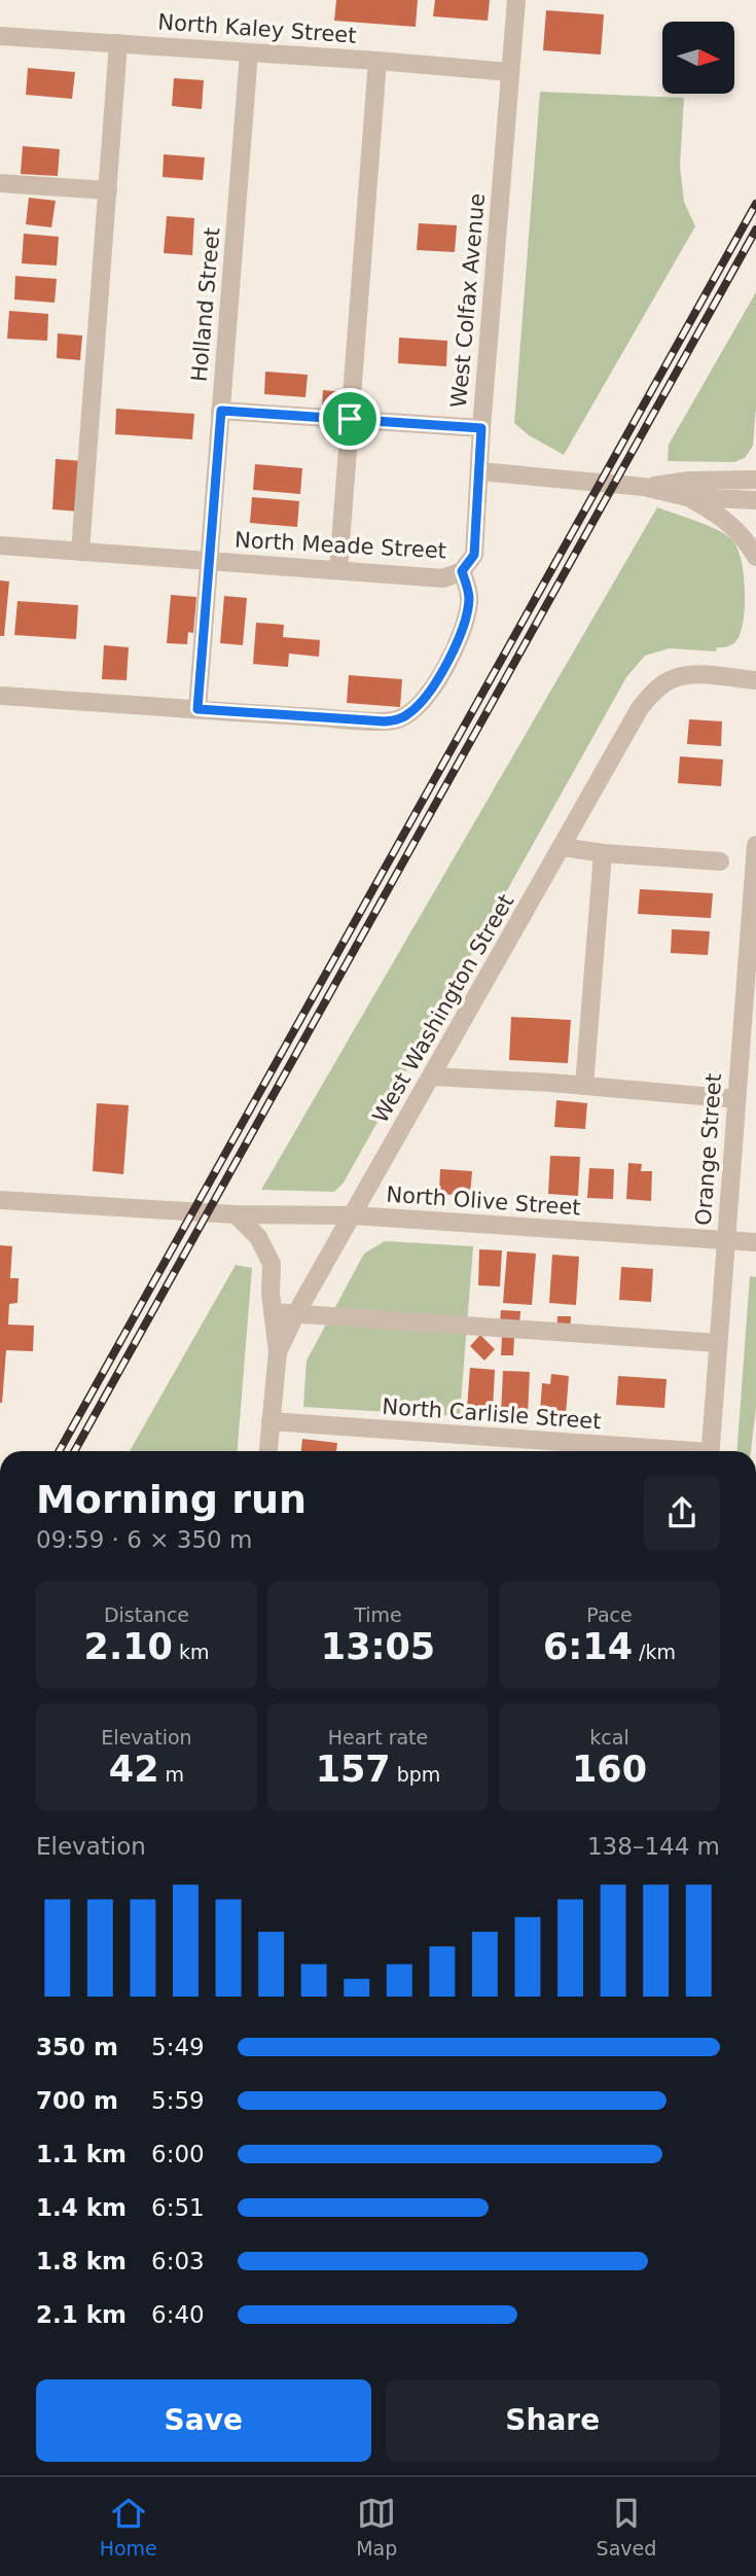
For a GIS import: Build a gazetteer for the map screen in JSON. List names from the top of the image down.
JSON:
{
  "streets": {
    "street": [
      "North Kaley Street",
      "West Colfax Avenue",
      "Holland Street",
      "North Meade Street",
      "West Washington Street",
      "Orange Street",
      "North Olive Street",
      "North Carlisle Street"
    ]
  },
  "crossings": [
    ["North Kaley Street", "West Colfax Avenue"],
    ["North Kaley Street", "Holland Street"],
    ["West Colfax Avenue", "North Meade Street"],
    ["Holland Street", "North Meade Street"],
    ["West Washington Street", "North Olive Street"],
    ["West Washington Street", "North Carlisle Street"],
    ["Orange Street", "North Olive Street"]
  ],
  "north": "right",
  "page": {
    "heading": ["Morning run", "09:59 · 6 × 350 m"],
    "stats": [
      ["Distance", "2.10 km"],
      ["Time", "13:05"],
      ["Pace", "6:14 /km"],
      ["Elevation", "42 m"],
      ["Heart rate", "157 bpm"],
      ["kcal", "160"]
    ],
    "chart": ["Elevation", "138–144 m"],
    "list": [
      {
        "name": "350 m",
        "note": "5:49"
      },
      {
        "name": "700 m",
        "note": "5:59"
      },
      {
        "name": "1.1 km",
        "note": "6:00"
      },
      {
        "name": "1.4 km",
        "note": "6:51"
      },
      {
        "name": "1.8 km",
        "note": "6:03"
      },
      {
        "name": "2.1 km",
        "note": "6:40"
      }
    ],
    "buttons": ["Save", "Share"],
    "tabs": ["Home", "Map", "Saved"]
  }
}
